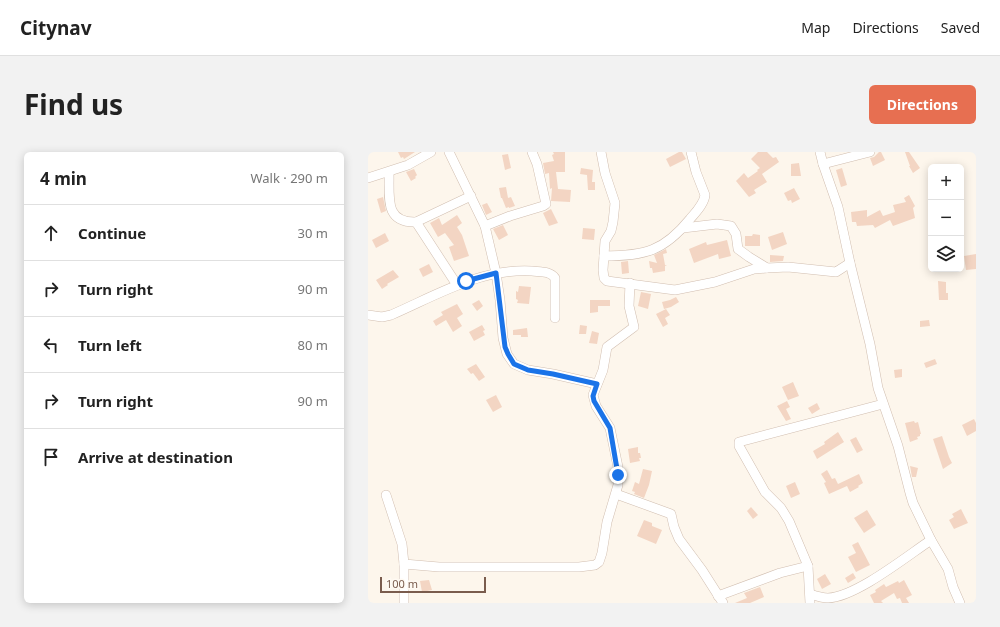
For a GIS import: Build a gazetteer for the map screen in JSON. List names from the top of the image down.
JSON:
{
  "scale_bar": "100 m",
  "page": {
    "header": "Citynav",
    "nav": ["Map", "Directions", "Saved"],
    "title": "Find us",
    "buttons": "Directions",
    "heading": ["4 min", "Walk · 290 m"],
    "map_buttons": ["+", "−"],
    "list": [
      ["Continue", "30 m"],
      ["Turn right", "90 m"],
      ["Turn left", "80 m"],
      ["Turn right", "90 m"],
      "Arrive at destination"
    ],
    "scale": "100 m"
  }
}
